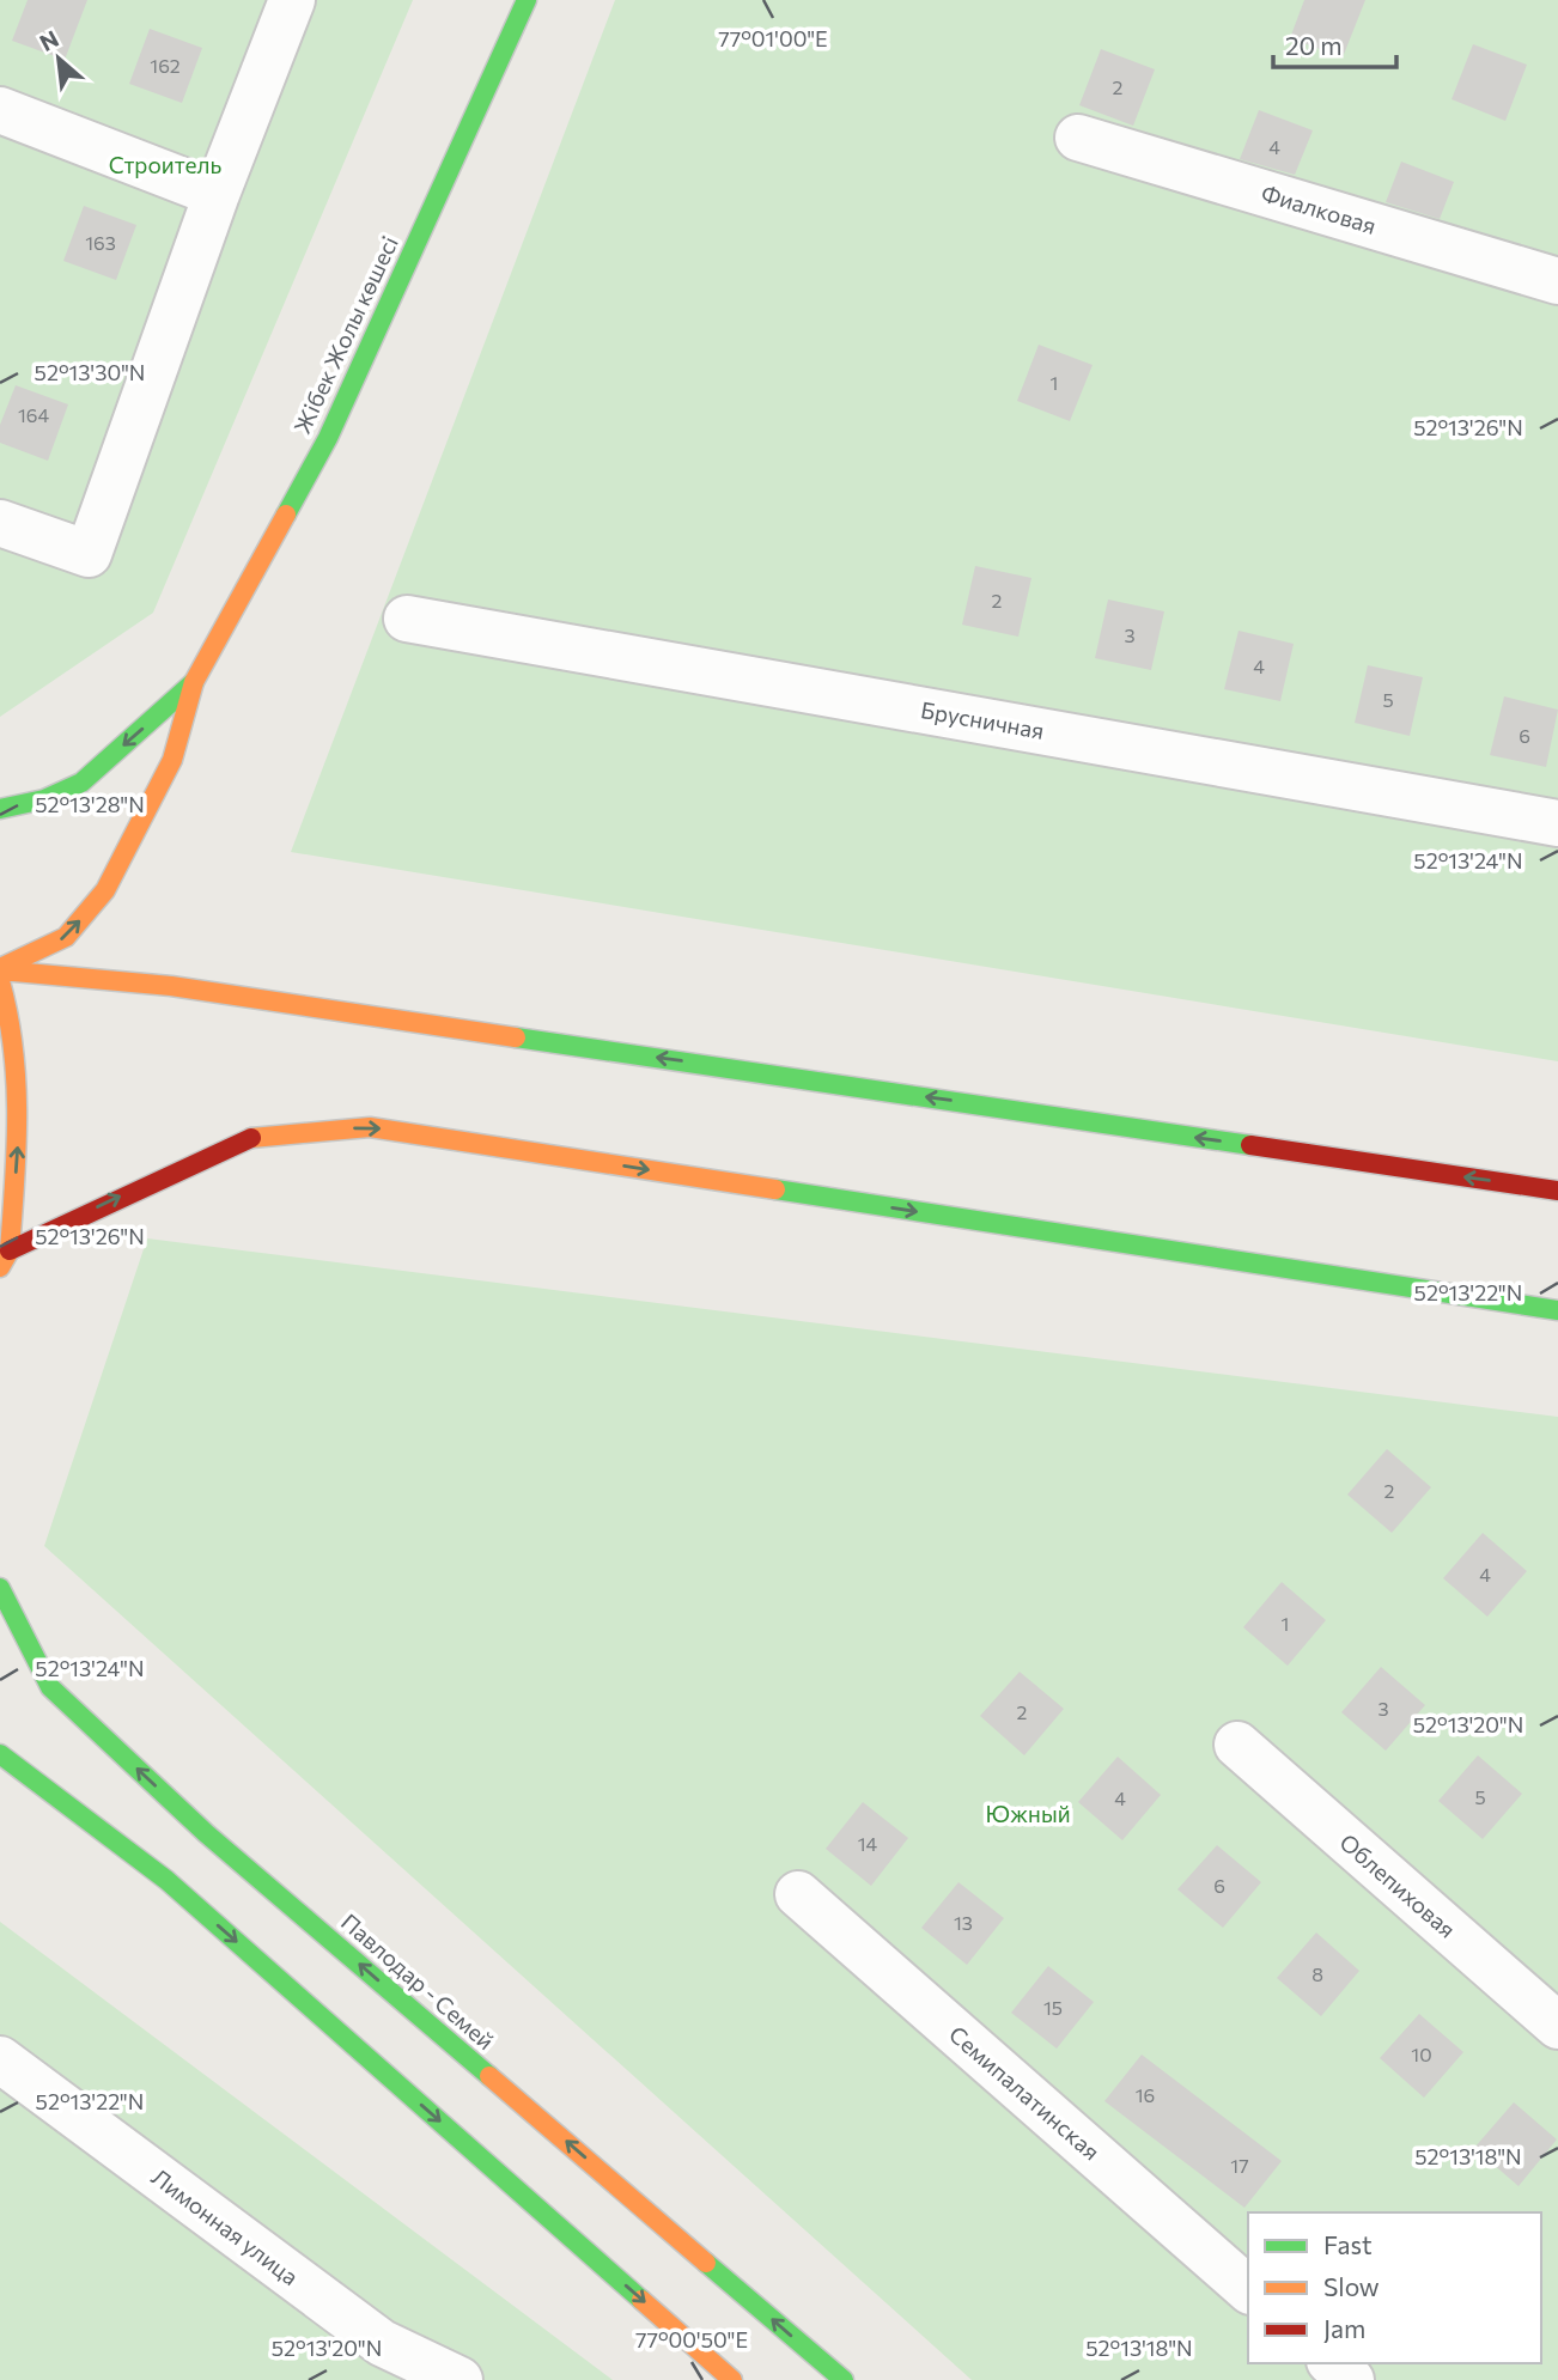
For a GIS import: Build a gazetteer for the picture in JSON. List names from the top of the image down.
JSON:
{
  "streets": {
    "main road": ["Жібек Жолы көшесі", "Павлодар - Семей"],
    "street": [
      "Фиалковая",
      "Брусничная",
      "Облепиховая",
      "Семипалатинская",
      "Лимонная улица"
    ]
  },
  "parks": ["Строитель", "Южный"],
  "house_numbers": [
    "162",
    "2",
    "4",
    "163",
    "1",
    "164",
    "2",
    "3",
    "4",
    "5",
    "6",
    "2",
    "4",
    "1",
    "3",
    "2",
    "5",
    "4",
    "14",
    "6",
    "13",
    "8",
    "15",
    "10",
    "16",
    "17"
  ],
  "legend": ["Fast", "Slow", "Jam"],
  "scale_bar": "20 m",
  "north": "top left",
  "coordinates": [
    "77°01'00\"E",
    "52°13'30\"N",
    "52°13'26\"N",
    "52°13'28\"N",
    "52°13'24\"N",
    "52°13'22\"N",
    "52°13'20\"N",
    "52°13'18\"N",
    "77°00'50\"E"
  ]
}
